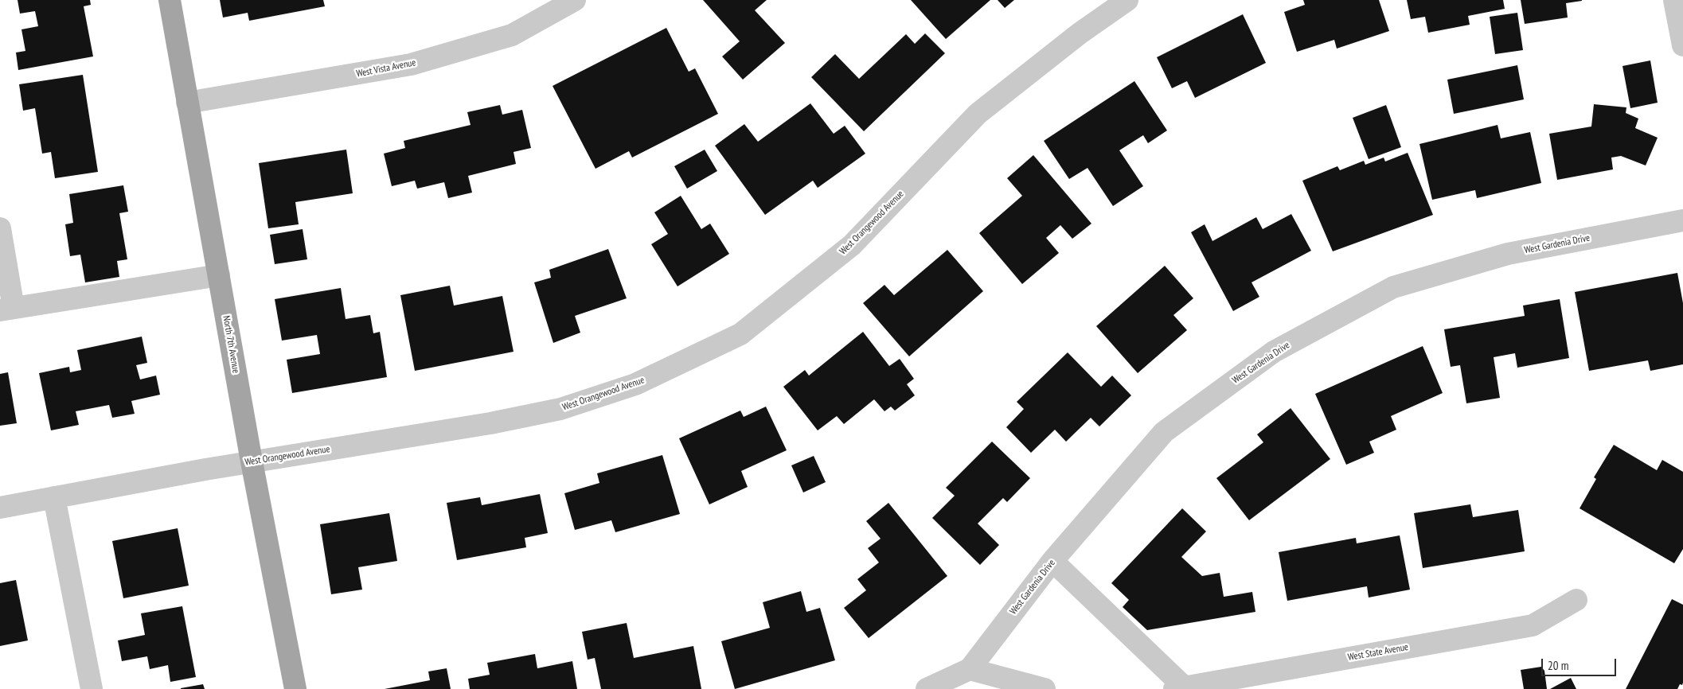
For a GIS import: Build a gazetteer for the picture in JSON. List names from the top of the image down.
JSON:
{
  "streets": {
    "main road": ["North 7th Avenue"],
    "street": [
      "West Vista Avenue",
      "West Orangewood Avenue",
      "West Gardenia Drive",
      "West State Avenue"
    ]
  },
  "crossings": [
    ["West Vista Avenue", "North 7th Avenue"],
    ["West Orangewood Avenue", "North 7th Avenue"]
  ],
  "scale_bar": "20 m"
}
